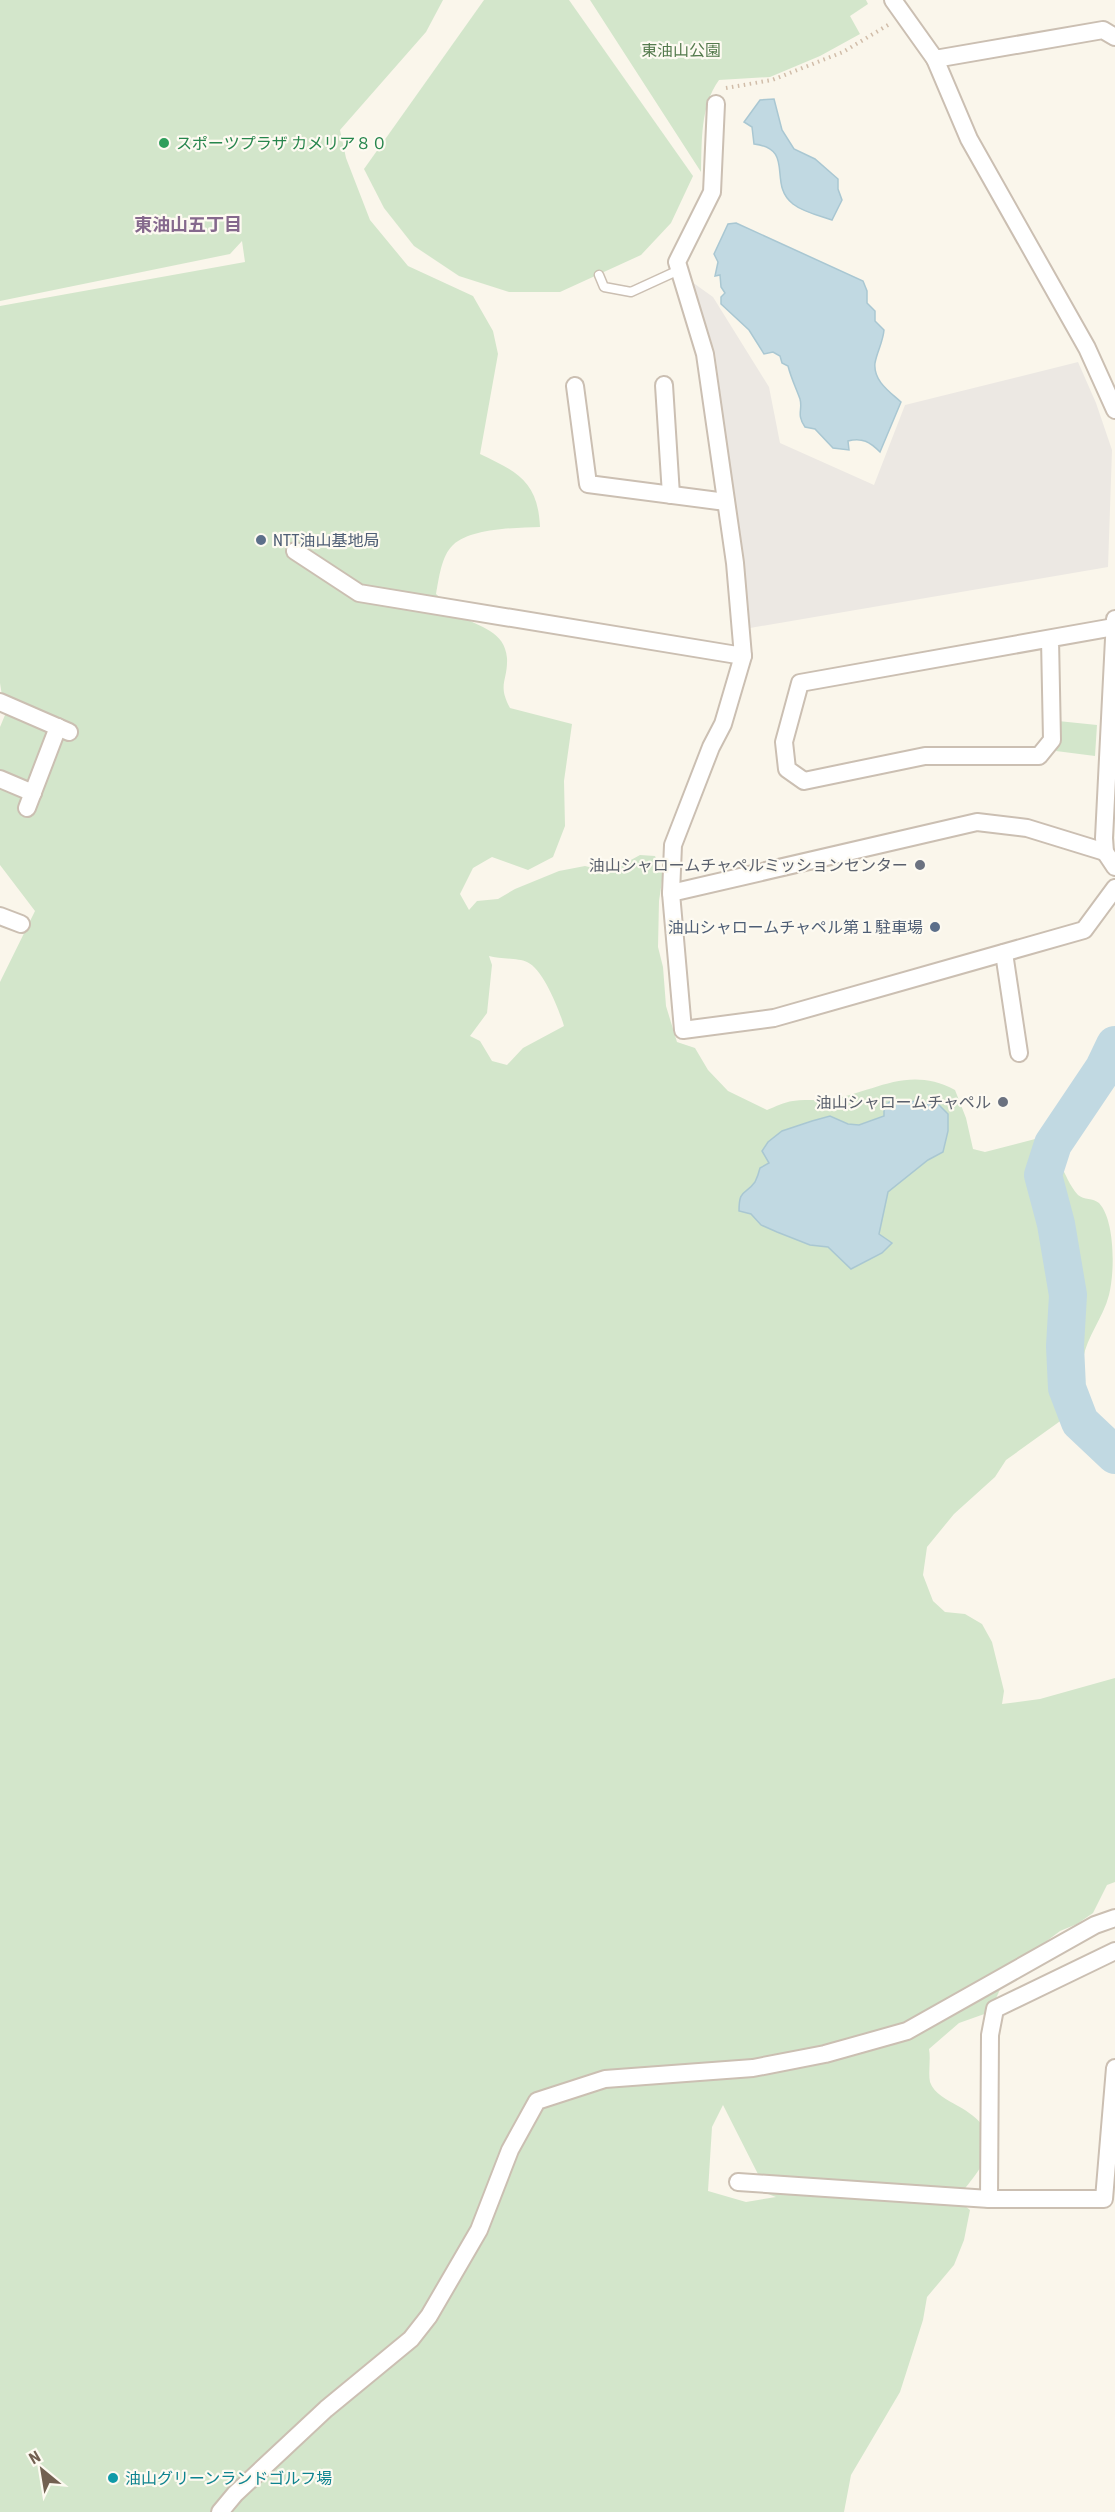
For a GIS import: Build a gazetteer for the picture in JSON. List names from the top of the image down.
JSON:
{
  "districts": ["東油山五丁目"],
  "parks": ["東油山公園"],
  "places": [
    "スポーツプラザ カメリア８０",
    "NTT油山基地局",
    "油山シャロームチャペルミッションセンター",
    "油山シャロームチャペル第１駐車場",
    "油山シャロームチャペル",
    "油山グリーンランドゴルフ場"
  ],
  "north": "top left"
}
